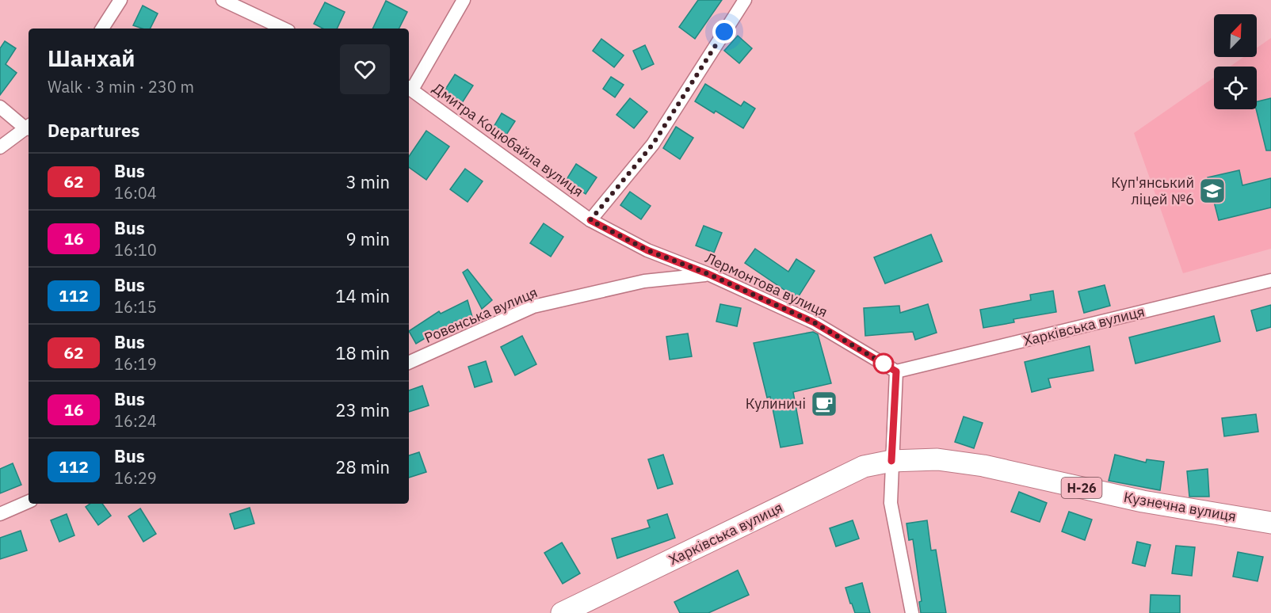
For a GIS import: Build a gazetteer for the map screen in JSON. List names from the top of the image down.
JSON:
{
  "streets": {
    "main road": ["Харківська вулиця", "Н-26", "Кузнечна вулиця"],
    "street": ["Дмитра Коцюбайла вулиця", "Лермонтова вулиця", "Ровенська вулиця"]
  },
  "crossings": [
    ["Дмитра Коцюбайла вулиця", "Лермонтова вулиця"],
    ["Лермонтова вулиця", "Ровенська вулиця"],
    ["Лермонтова вулиця", "Харківська вулиця"],
    ["Харківська вулиця", "Кузнечна вулиця"]
  ],
  "places": {
    "school or university": ["Куп'янський ліцей №6"],
    "cafe": ["Кулиничі"]
  },
  "lines": ["bus line 62"],
  "north": "top right",
  "page": {
    "heading": [
      ["Шанхай", "Walk · 3 min · 230 m"],
      "Departures"
    ],
    "list": [
      {
        "mark": "62",
        "name": "Bus",
        "note": "16:04",
        "value": "3 min"
      },
      {
        "mark": "16",
        "name": "Bus",
        "note": "16:10",
        "value": "9 min"
      },
      {
        "mark": "112",
        "name": "Bus",
        "note": "16:15",
        "value": "14 min"
      },
      {
        "mark": "62",
        "name": "Bus",
        "note": "16:19",
        "value": "18 min"
      },
      {
        "mark": "16",
        "name": "Bus",
        "note": "16:24",
        "value": "23 min"
      },
      {
        "mark": "112",
        "name": "Bus",
        "note": "16:29",
        "value": "28 min"
      }
    ]
  }
}
